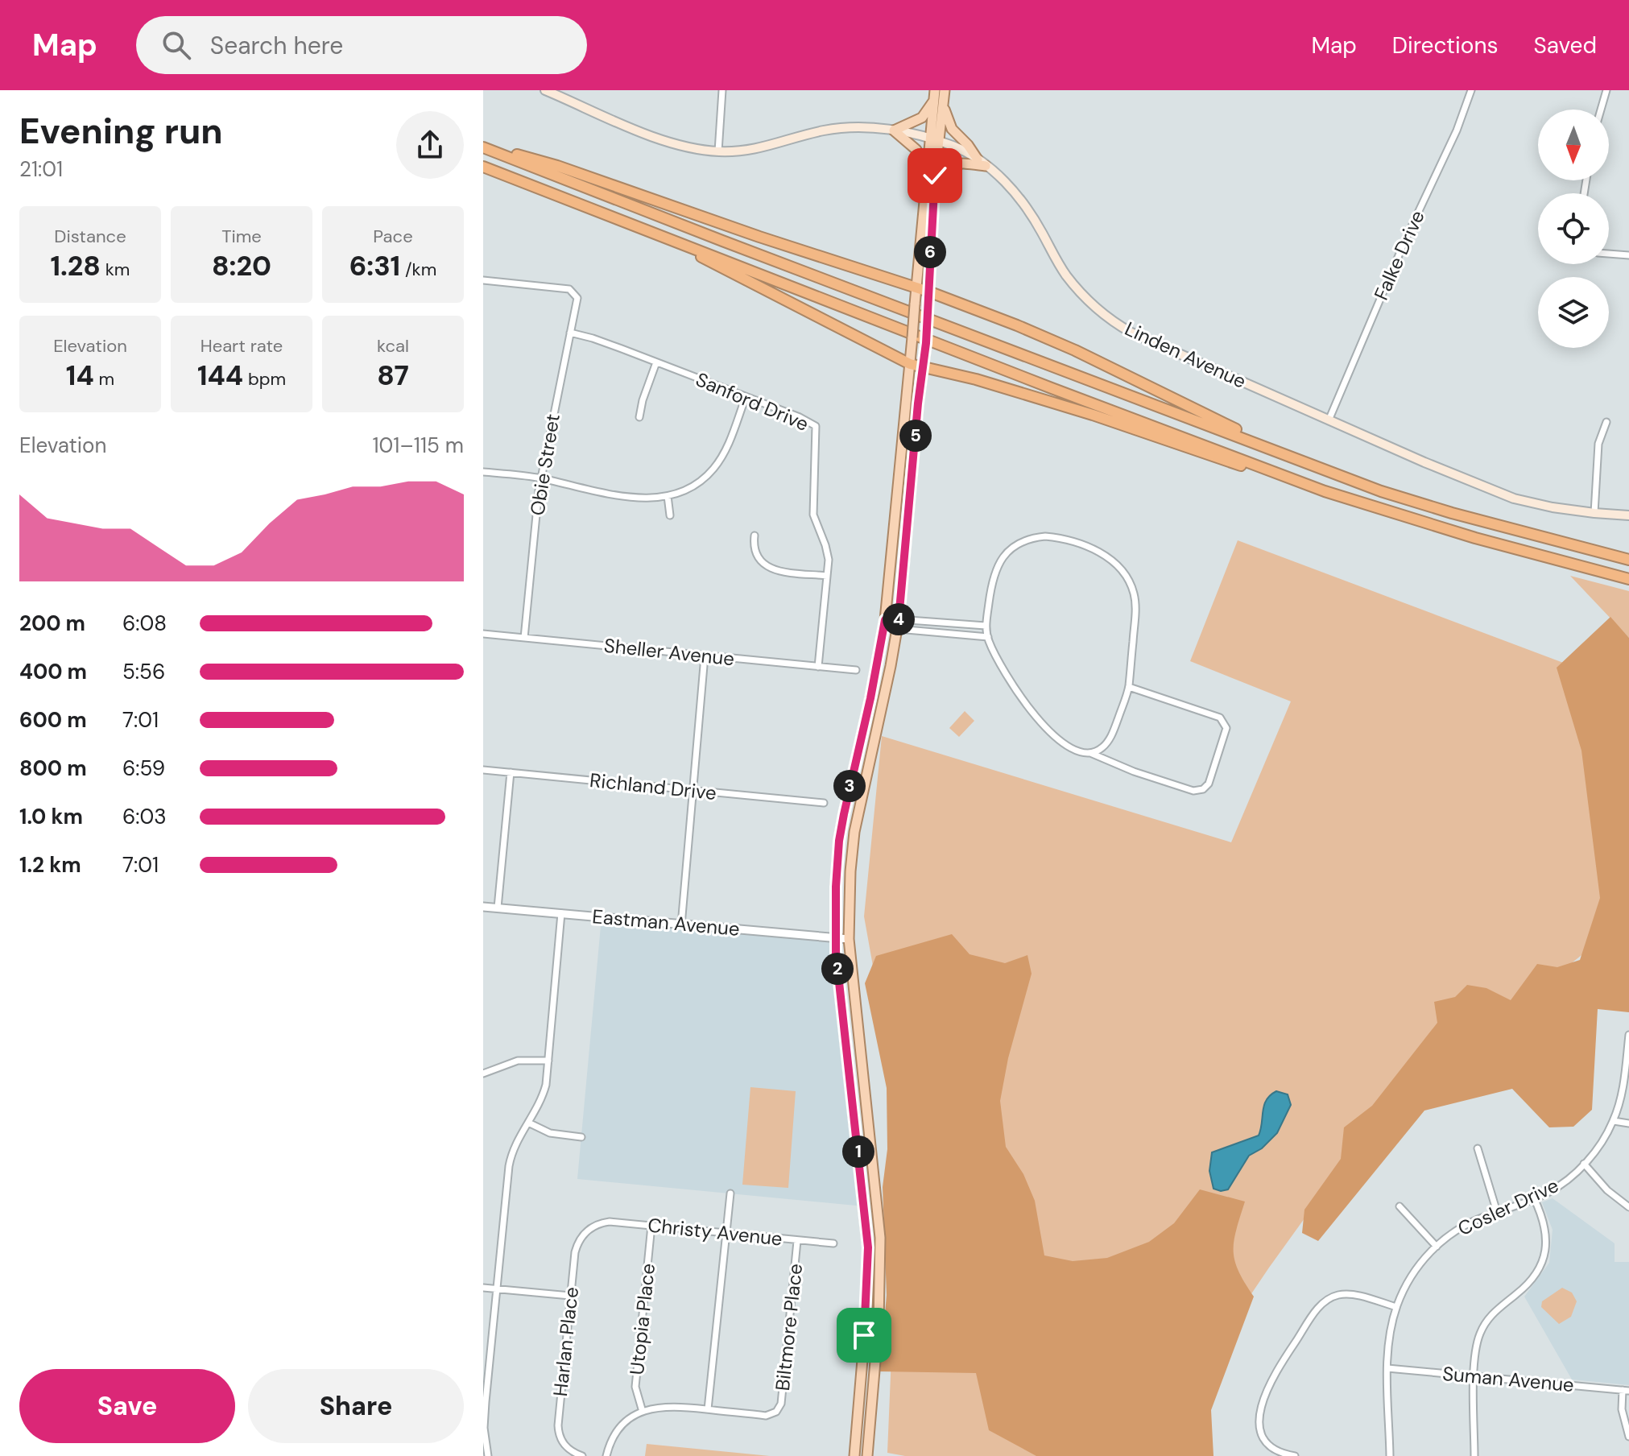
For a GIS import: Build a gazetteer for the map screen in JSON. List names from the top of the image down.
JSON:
{
  "streets": {
    "main road": ["Linden Avenue"],
    "street": [
      "Falke Drive",
      "Sanford Drive",
      "Obie Street",
      "Sheller Avenue",
      "Richland Drive",
      "Eastman Avenue",
      "Cosler Drive",
      "Christy Avenue",
      "Utopia Place",
      "Biltmore Place",
      "Harlan Place",
      "Suman Avenue"
    ]
  },
  "crossings": [
    ["Falke Drive", "Linden Avenue"],
    ["Sanford Drive", "Obie Street"],
    ["Sanford Drive", "Sheller Avenue"],
    ["Obie Street", "Sheller Avenue"],
    ["Cosler Drive", "Suman Avenue"],
    ["Christy Avenue", "Utopia Place"],
    ["Christy Avenue", "Biltmore Place"],
    ["Christy Avenue", "Harlan Place"]
  ],
  "north": "bottom",
  "page": {
    "header": "Map",
    "search": "Search here",
    "nav": ["Map", "Directions", "Saved"],
    "heading": ["Evening run", "21:01"],
    "stats": [
      ["Distance", "1.28 km"],
      ["Time", "8:20"],
      ["Pace", "6:31 /km"],
      ["Elevation", "14 m"],
      ["Heart rate", "144 bpm"],
      ["kcal", "87"]
    ],
    "pins": [
      "6",
      "5",
      "4",
      "3",
      "2",
      "1"
    ],
    "chart": ["Elevation", "101–115 m"],
    "list": [
      {
        "name": "200 m",
        "note": "6:08"
      },
      {
        "name": "400 m",
        "note": "5:56"
      },
      {
        "name": "600 m",
        "note": "7:01"
      },
      {
        "name": "800 m",
        "note": "6:59"
      },
      {
        "name": "1.0 km",
        "note": "6:03"
      },
      {
        "name": "1.2 km",
        "note": "7:01"
      }
    ],
    "buttons": ["Save", "Share"]
  }
}
